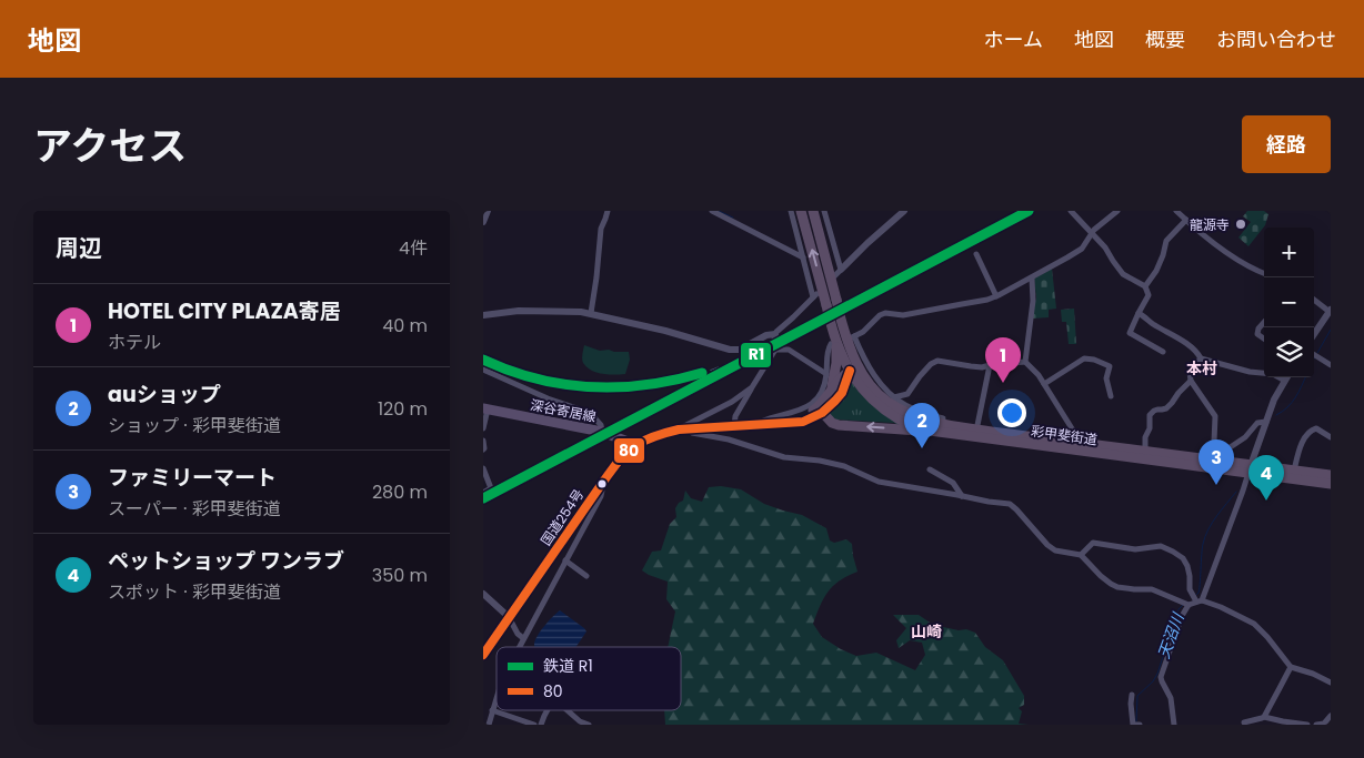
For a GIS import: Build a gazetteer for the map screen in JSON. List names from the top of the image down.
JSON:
{
  "streets": {
    "highway": ["彩甲斐街道", "国道254号"],
    "main road": ["深谷寄居線"]
  },
  "crossings": [
    ["深谷寄居線", "国道254号"],
    ["彩甲斐街道", "国道254号"]
  ],
  "districts": ["本村", "山崎"],
  "water": ["天沼川"],
  "places": ["龍源寺"],
  "lines": ["rail line R1", "transit line 80"],
  "legend": ["鉄道 R1", "80"],
  "page": {
    "header": "地図",
    "nav": [
      "ホーム",
      "地図",
      "概要",
      "お問い合わせ"
    ],
    "title": "アクセス",
    "buttons": "経路",
    "heading": ["周辺", "4件"],
    "map_buttons": ["+", "−"],
    "list": [
      {
        "mark": "1",
        "name": "HOTEL CITY PLAZA寄居",
        "note": "ホテル",
        "value": "40 m"
      },
      {
        "mark": "2",
        "name": "auショップ",
        "note": "ショップ · 彩甲斐街道",
        "value": "120 m"
      },
      {
        "mark": "3",
        "name": "ファミリーマート",
        "note": "スーパー · 彩甲斐街道",
        "value": "280 m"
      },
      {
        "mark": "4",
        "name": "ペットショップ ワンラブ",
        "note": "スポット · 彩甲斐街道",
        "value": "350 m"
      }
    ],
    "pins": [
      "1",
      "2",
      "3",
      "4"
    ]
  }
}
